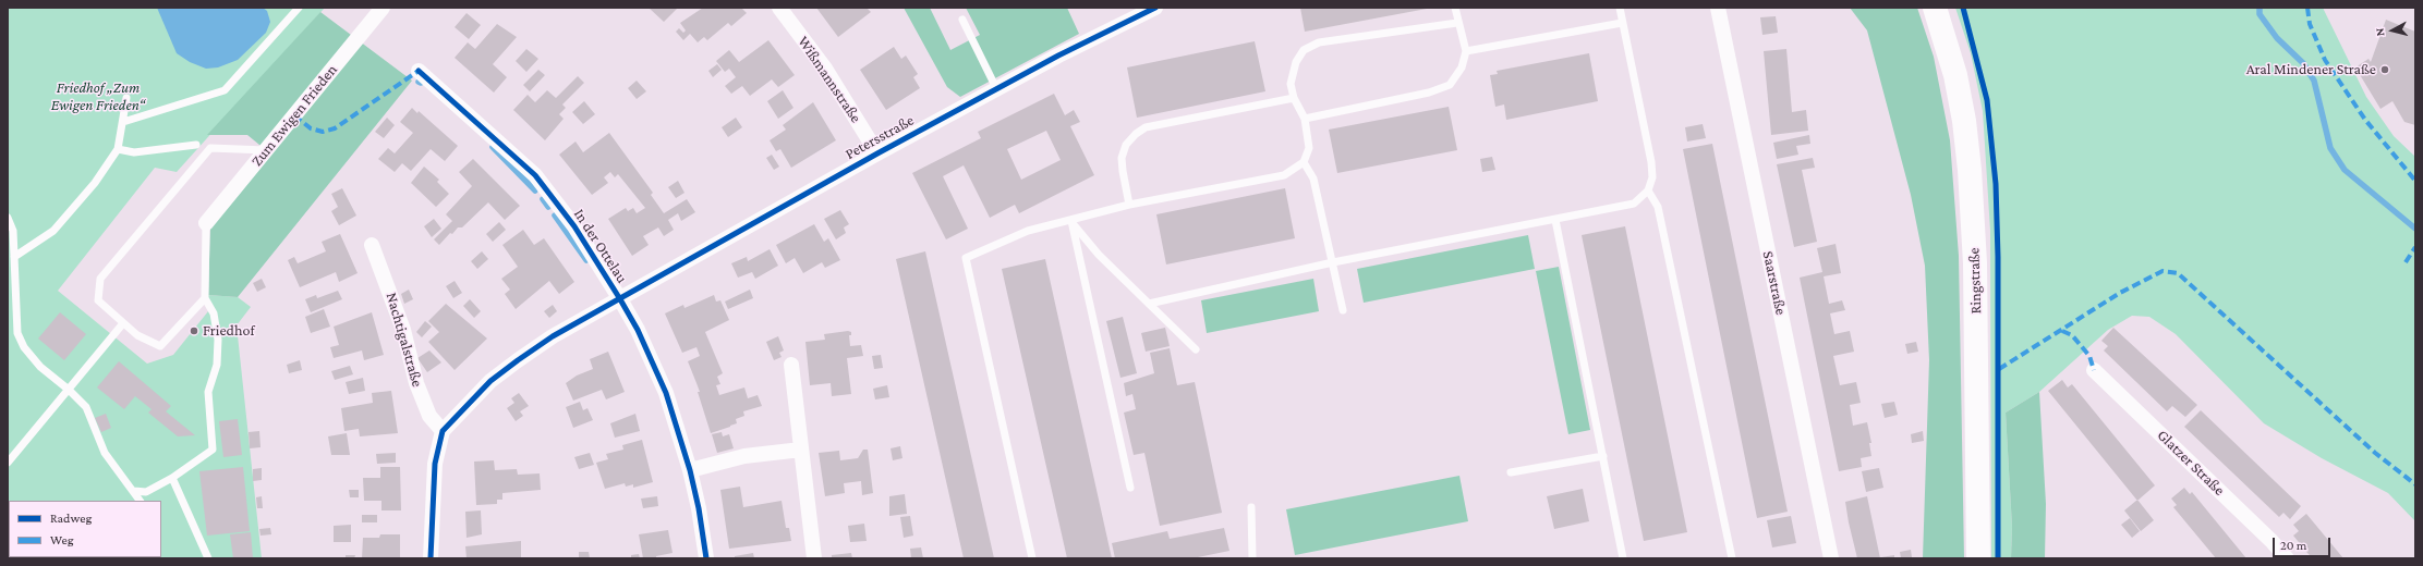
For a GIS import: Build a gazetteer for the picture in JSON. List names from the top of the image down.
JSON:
{
  "streets": {
    "main road": ["Ringstraße"],
    "street": [
      "Wißmannstraße",
      "Zum Ewigen Frieden",
      "Petersstraße",
      "In der Ottelau",
      "Saarstraße",
      "Nachtigalstraße",
      "Glatzer Straße"
    ]
  },
  "crossings": [
    ["Wißmannstraße", "Petersstraße"],
    ["Petersstraße", "In der Ottelau"]
  ],
  "parks": ["Friedhof „Zum Ewigen Frieden“"],
  "places": ["Aral Mindener Straße", "Friedhof"],
  "legend": ["Radweg", "Weg"],
  "scale_bar": "20 m",
  "north": "left"
}
